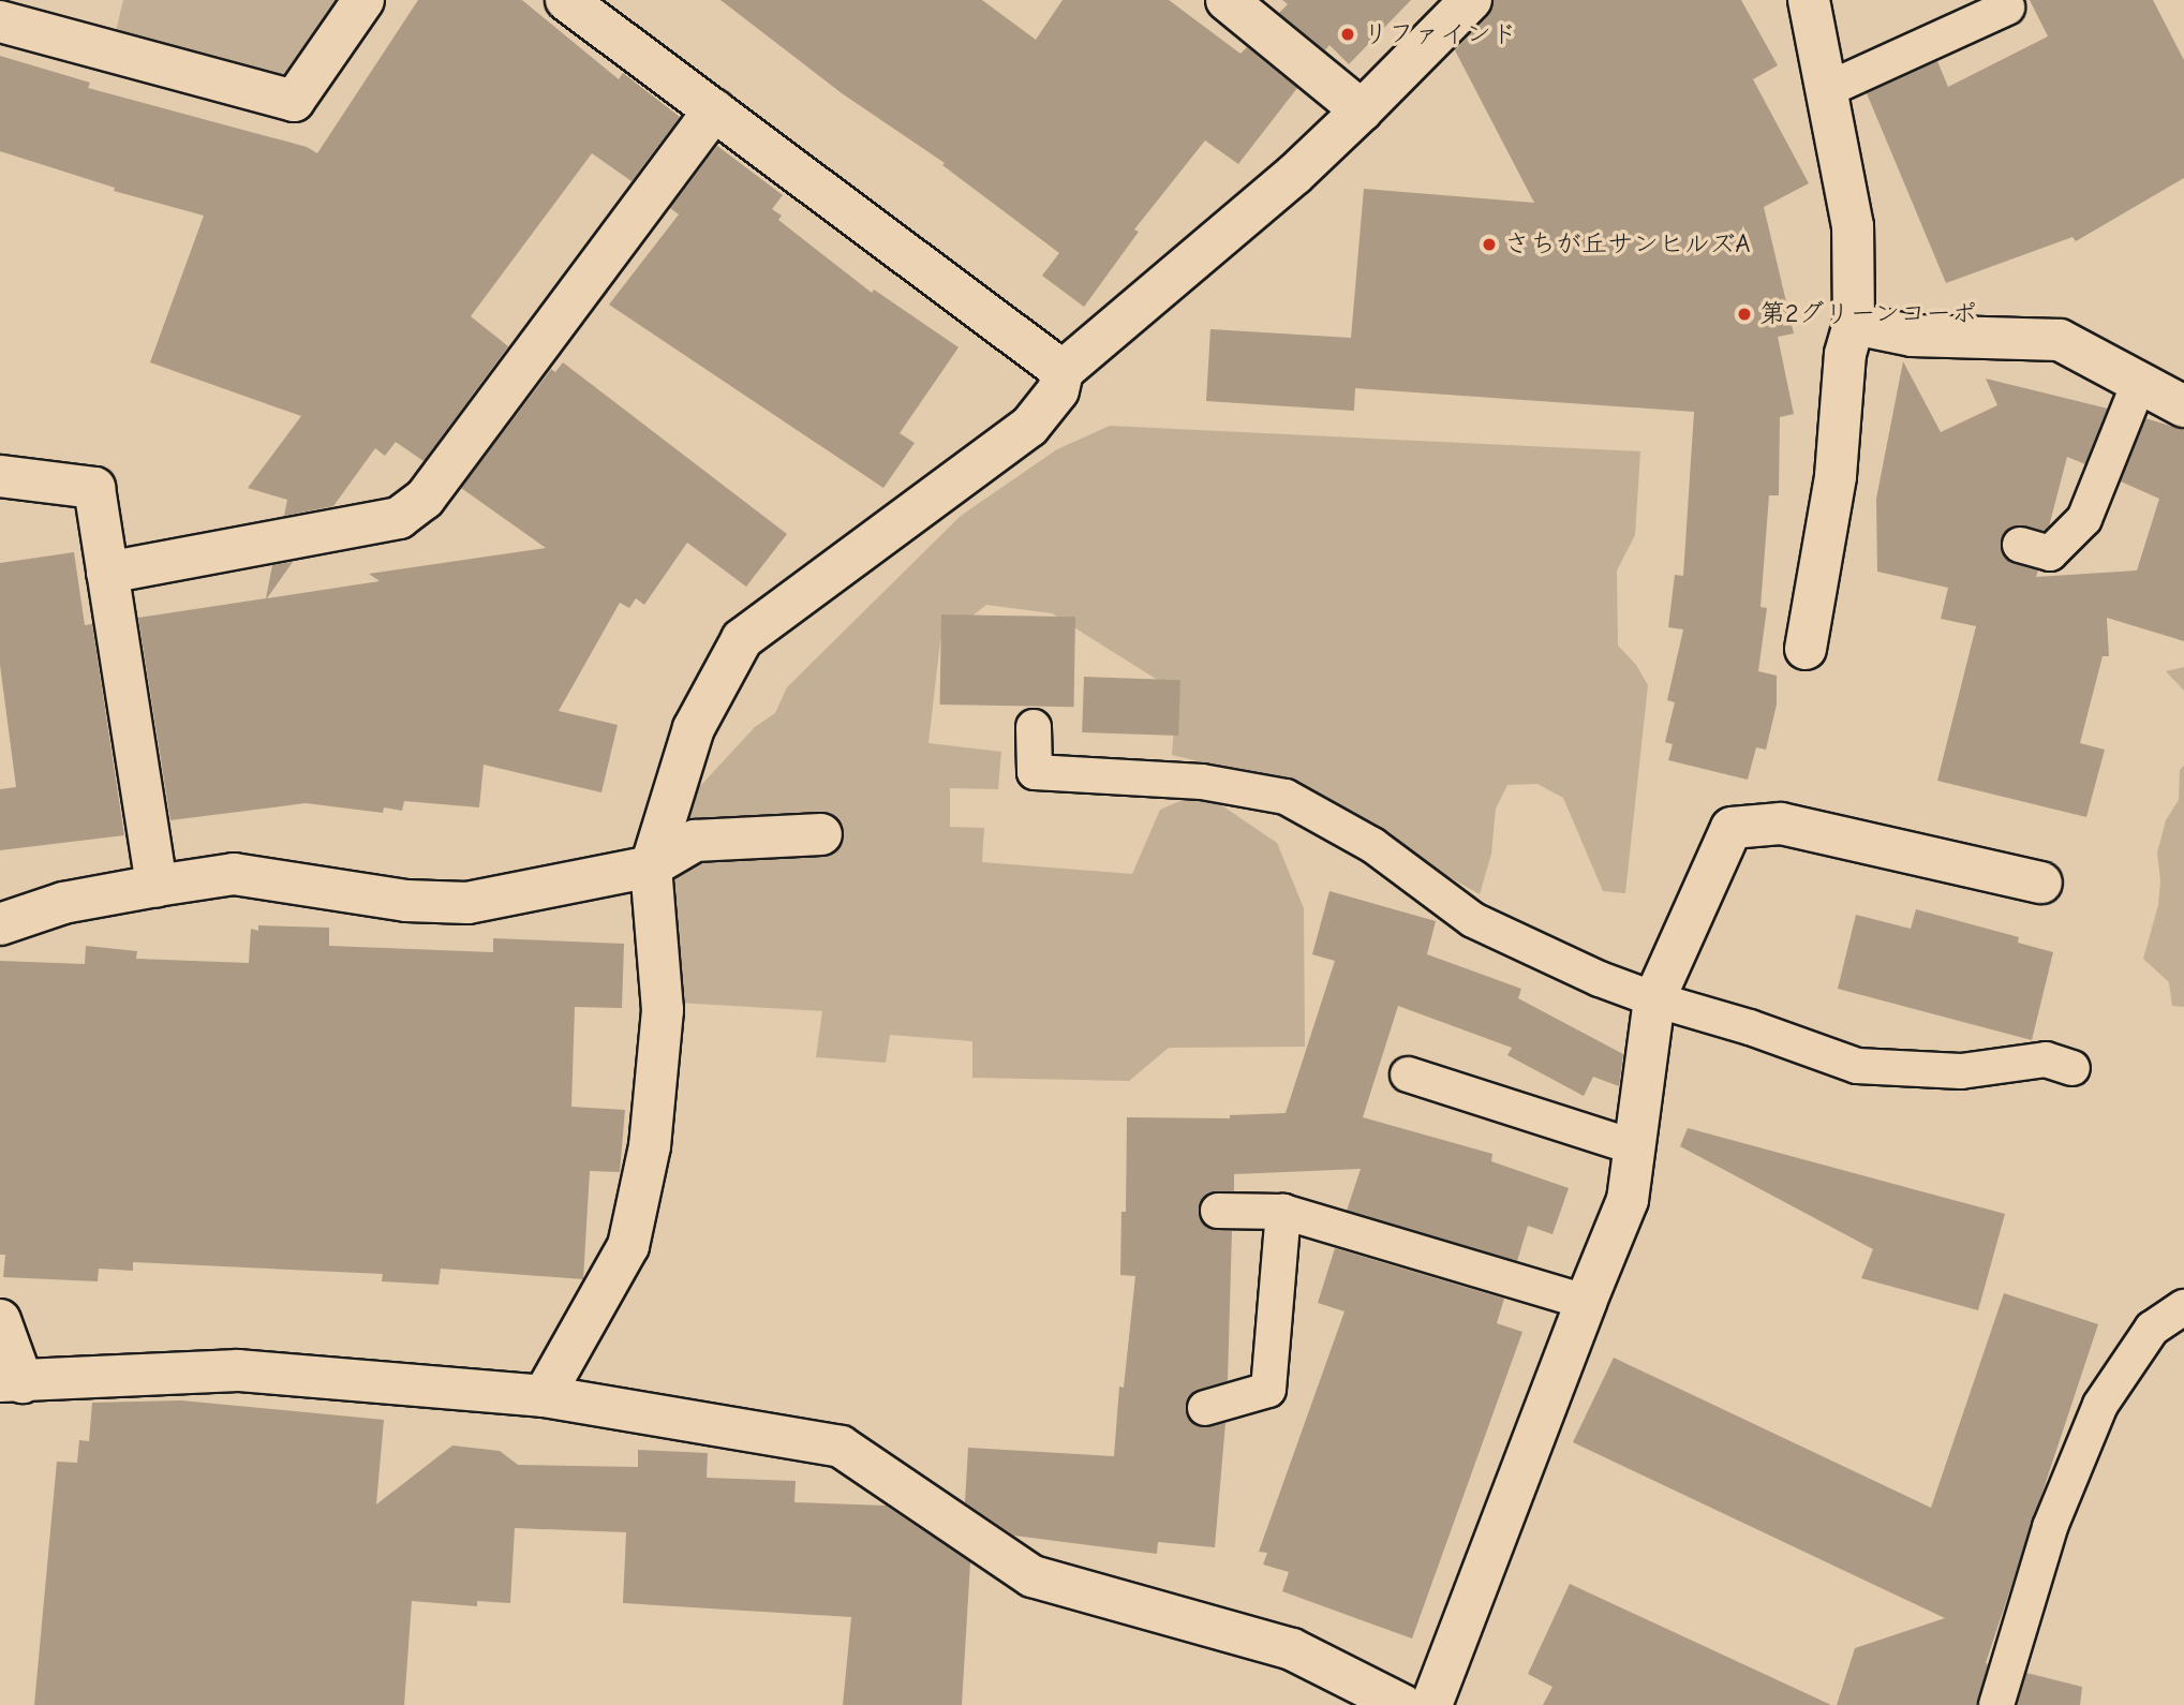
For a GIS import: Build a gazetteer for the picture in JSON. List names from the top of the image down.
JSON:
{
  "places": ["リファインド", "さちが丘サンヒルズA", "第2グリーンコーポ"]
}
